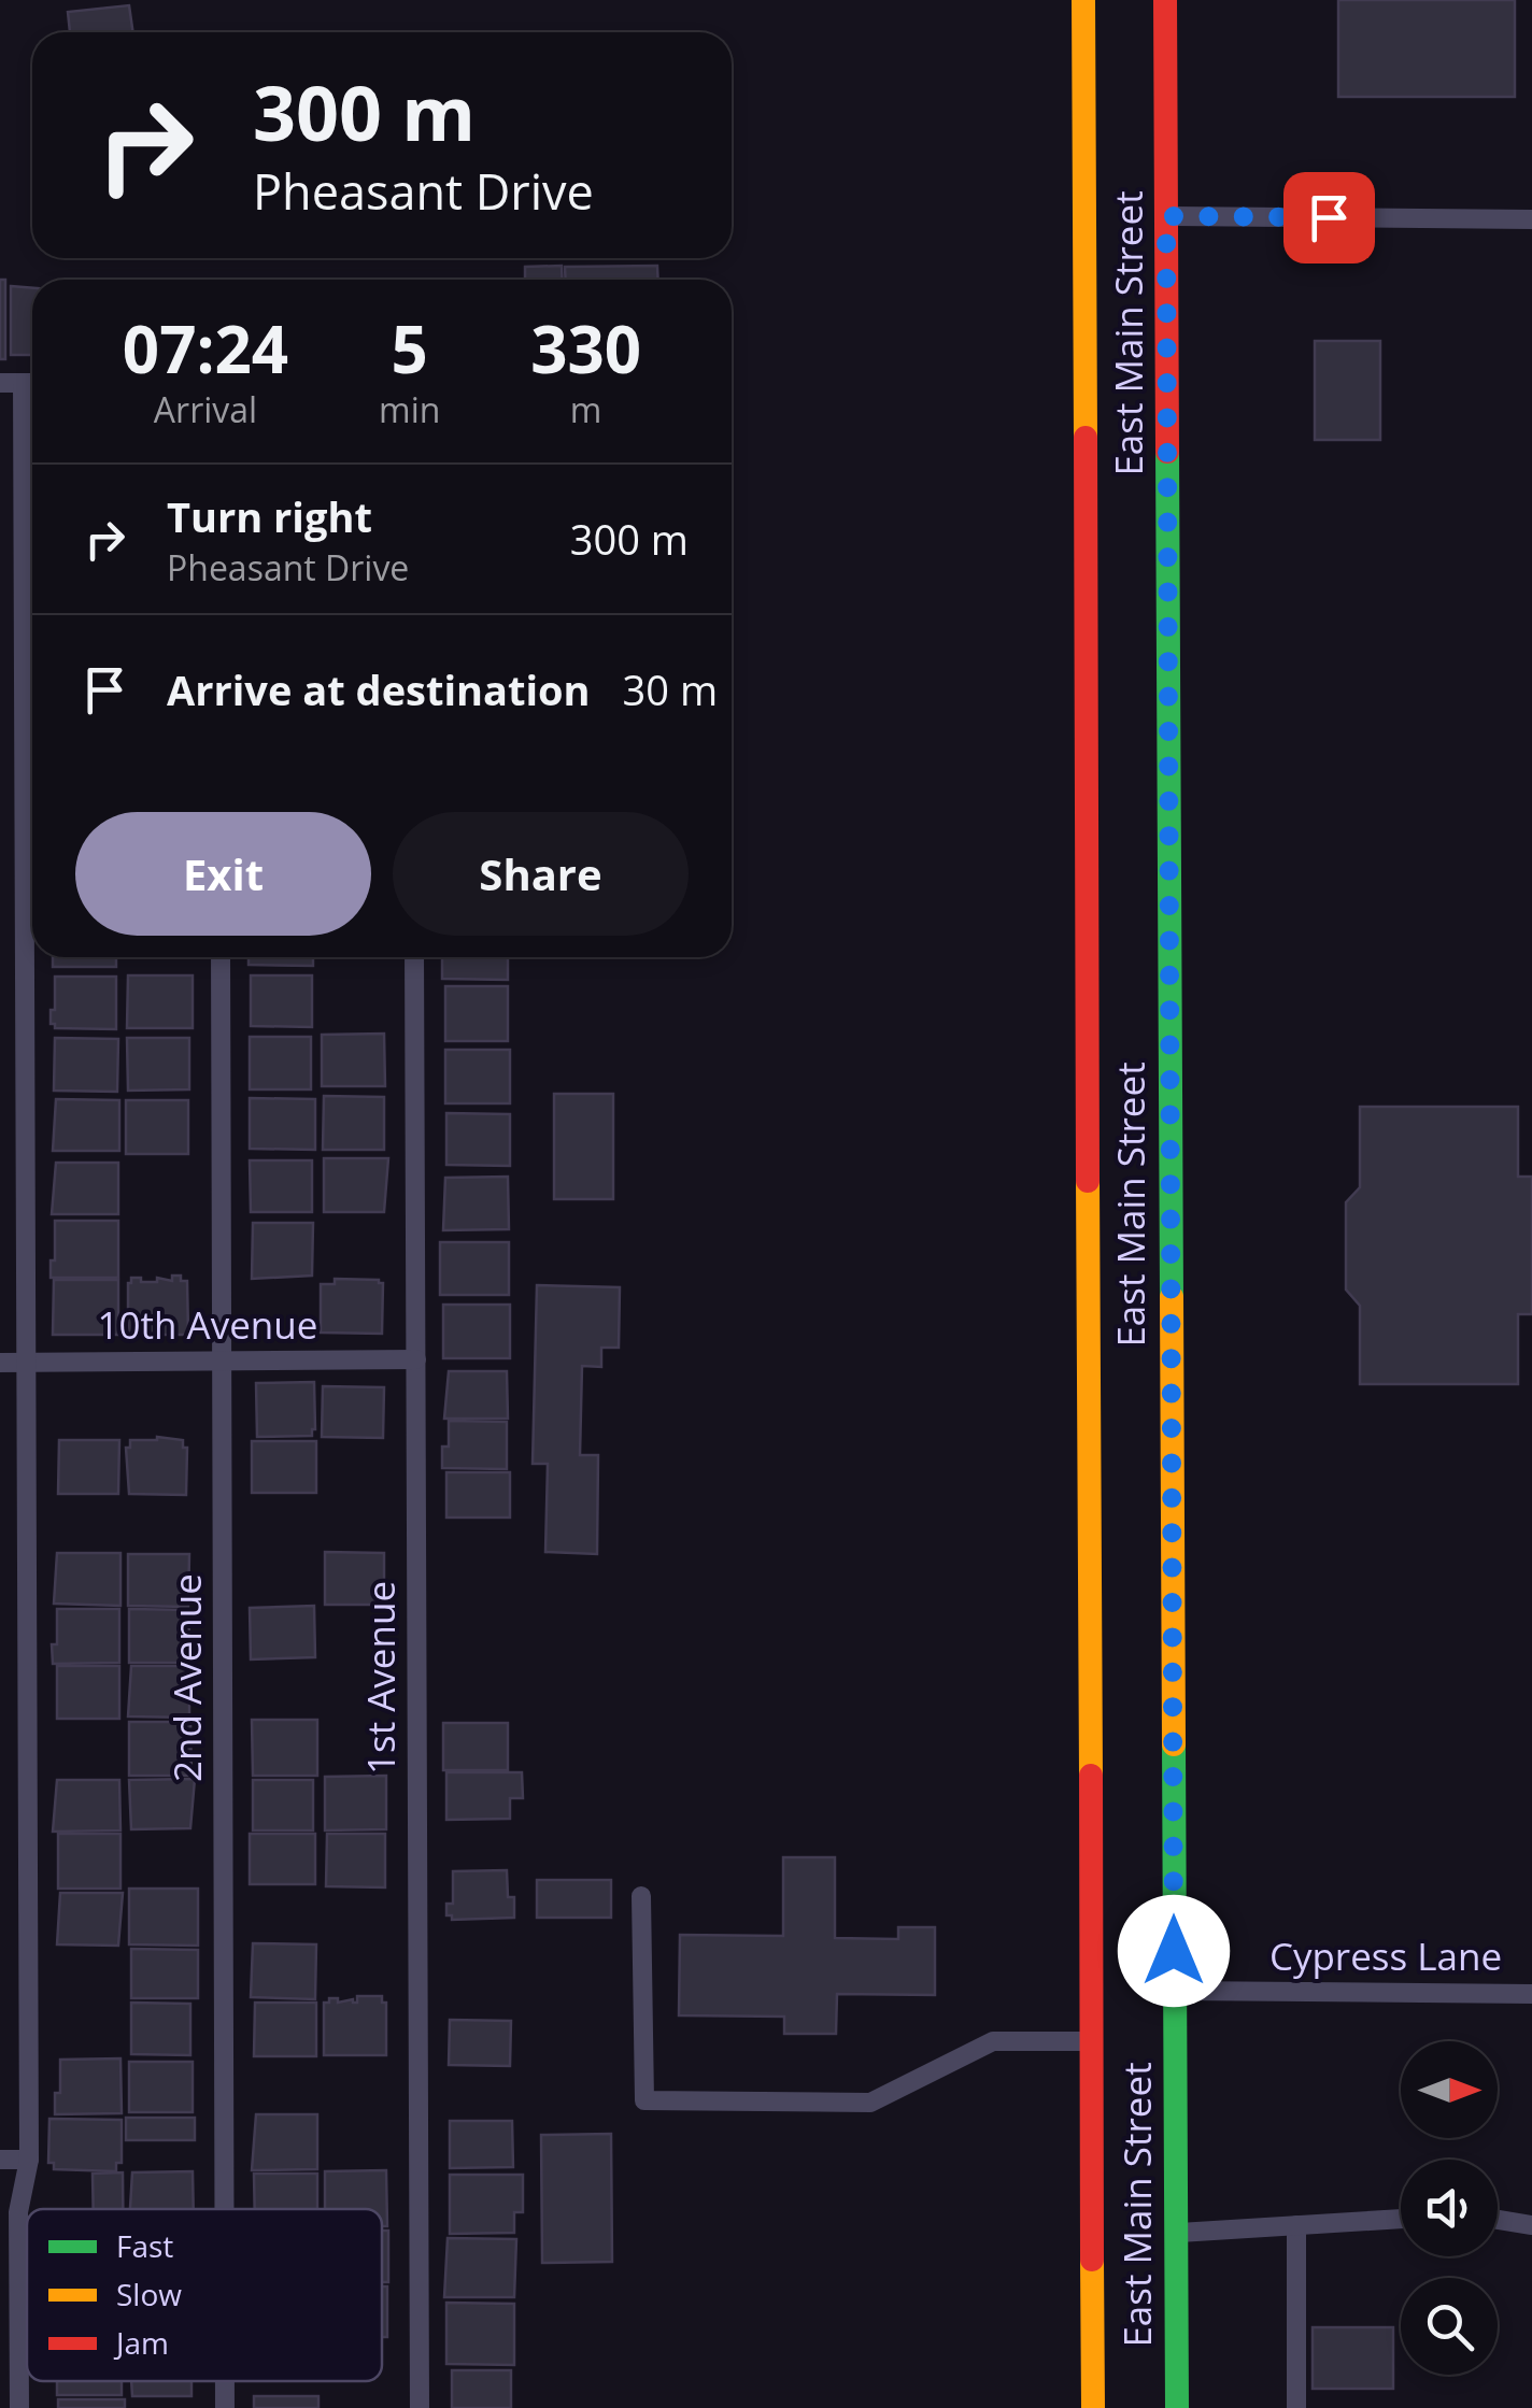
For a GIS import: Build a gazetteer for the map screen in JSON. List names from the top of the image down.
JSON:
{
  "streets": {
    "main road": ["East Main Street"],
    "lane": [
      "10th Avenue",
      "2nd Avenue",
      "1st Avenue",
      "Cypress Lane"
    ]
  },
  "crossings": [
    ["East Main Street", "Cypress Lane"],
    ["10th Avenue", "2nd Avenue"],
    ["10th Avenue", "1st Avenue"]
  ],
  "legend": ["Fast", "Slow", "Jam"],
  "north": "right",
  "page": {
    "turn": ["300 m", "Pheasant Drive"],
    "eta": [
      "07:24",
      "Arrival",
      "5",
      "min",
      "330",
      "m"
    ],
    "list": [
      {
        "name": "Turn right",
        "note": "Pheasant Drive",
        "value": "300 m"
      },
      {
        "name": "Arrive at destination",
        "value": "30 m"
      }
    ],
    "buttons": ["Exit", "Share"]
  }
}
